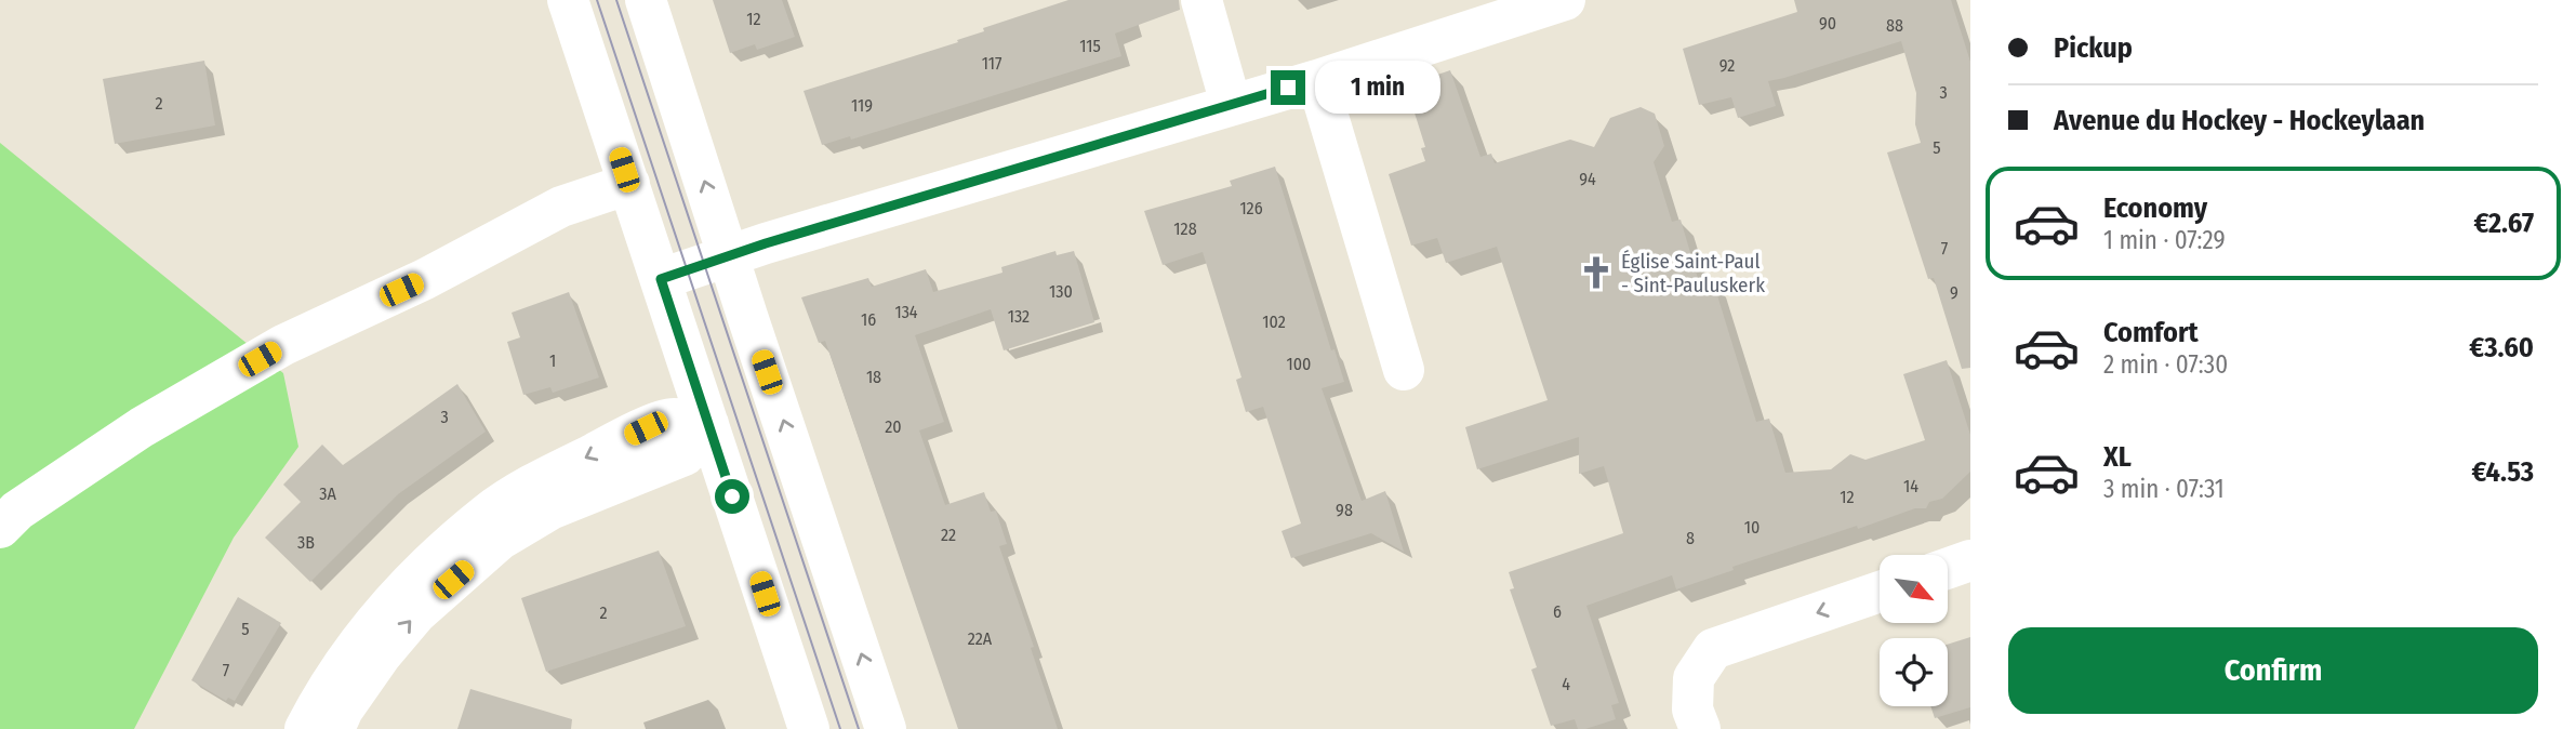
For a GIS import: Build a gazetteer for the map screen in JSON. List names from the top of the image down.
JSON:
{
  "places": {
    "church": ["Église Saint-Paul - Sint-Pauluskerk"]
  },
  "house_numbers": [
    "12",
    "90",
    "88",
    "115",
    "117",
    "92",
    "3",
    "2",
    "119",
    "5",
    "94",
    "126",
    "128",
    "7",
    "130",
    "9",
    "134",
    "132",
    "16",
    "102",
    "1",
    "100",
    "18",
    "3",
    "20",
    "14",
    "3A",
    "12",
    "98",
    "10",
    "22",
    "8",
    "3B",
    "6",
    "2",
    "5",
    "22A",
    "7",
    "4"
  ],
  "north": "bottom right",
  "page": {
    "banner": ["Pickup", "Avenue du Hockey - Hockeylaan"],
    "bubble": "1 min",
    "list": [
      {
        "name": "Economy",
        "note": "1 min · 07:29",
        "value": "€2.67"
      },
      {
        "name": "Comfort",
        "note": "2 min · 07:30",
        "value": "€3.60"
      },
      {
        "name": "XL",
        "note": "3 min · 07:31",
        "value": "€4.53"
      }
    ],
    "buttons": "Confirm"
  }
}
